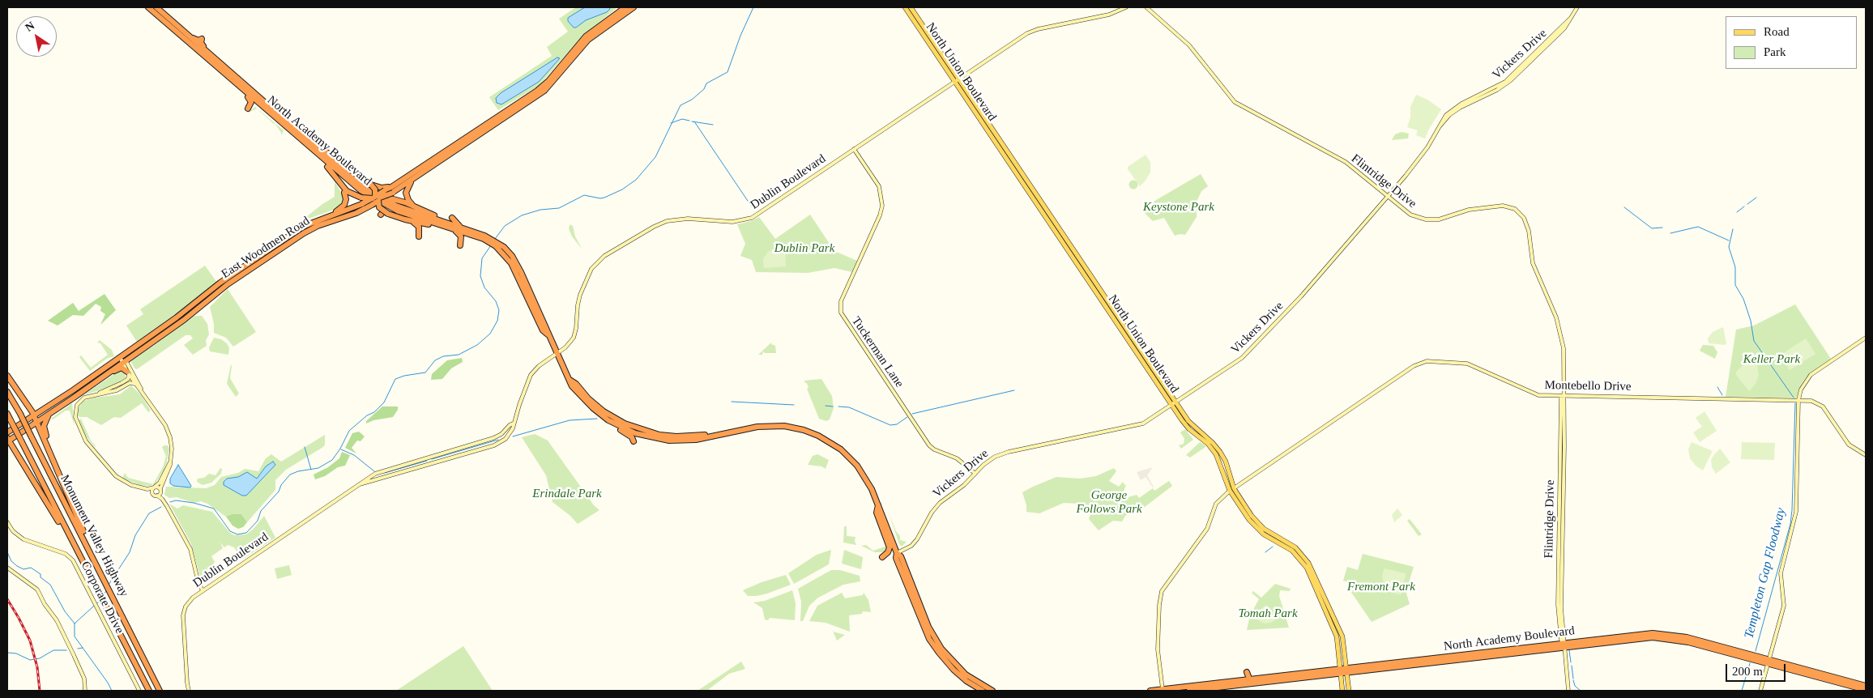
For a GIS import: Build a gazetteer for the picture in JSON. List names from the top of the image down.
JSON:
{
  "streets": {
    "highway": ["North Academy Boulevard", "East Woodmen Road", "Monument Valley Highway"],
    "main road": ["North Union Boulevard"],
    "street": [
      "Vickers Drive",
      "Flintridge Drive",
      "Dublin Boulevard",
      "Tuckerman Lane",
      "Montebello Drive",
      "Corporate Drive"
    ]
  },
  "crossings": [
    ["Vickers Drive", "North Union Boulevard"],
    ["Vickers Drive", "North Academy Boulevard"],
    ["Vickers Drive", "Flintridge Drive"],
    ["Vickers Drive", "Tuckerman Lane"],
    ["North Union Boulevard", "North Academy Boulevard"],
    ["North Union Boulevard", "Dublin Boulevard"],
    ["North Union Boulevard", "Montebello Drive"],
    ["North Academy Boulevard", "Flintridge Drive"],
    ["North Academy Boulevard", "Dublin Boulevard"],
    ["North Academy Boulevard", "Montebello Drive"],
    ["Flintridge Drive", "Montebello Drive"],
    ["Dublin Boulevard", "Tuckerman Lane"]
  ],
  "water": ["Templeton Gap Floodway"],
  "parks": [
    "Keystone Park",
    "Dublin Park",
    "Keller Park",
    "Erindale Park",
    "George Follows Park",
    "Fremont Park",
    "Tomah Park"
  ],
  "legend": ["Road", "Park"],
  "scale_bar": "200 m",
  "north": "top left"
}
